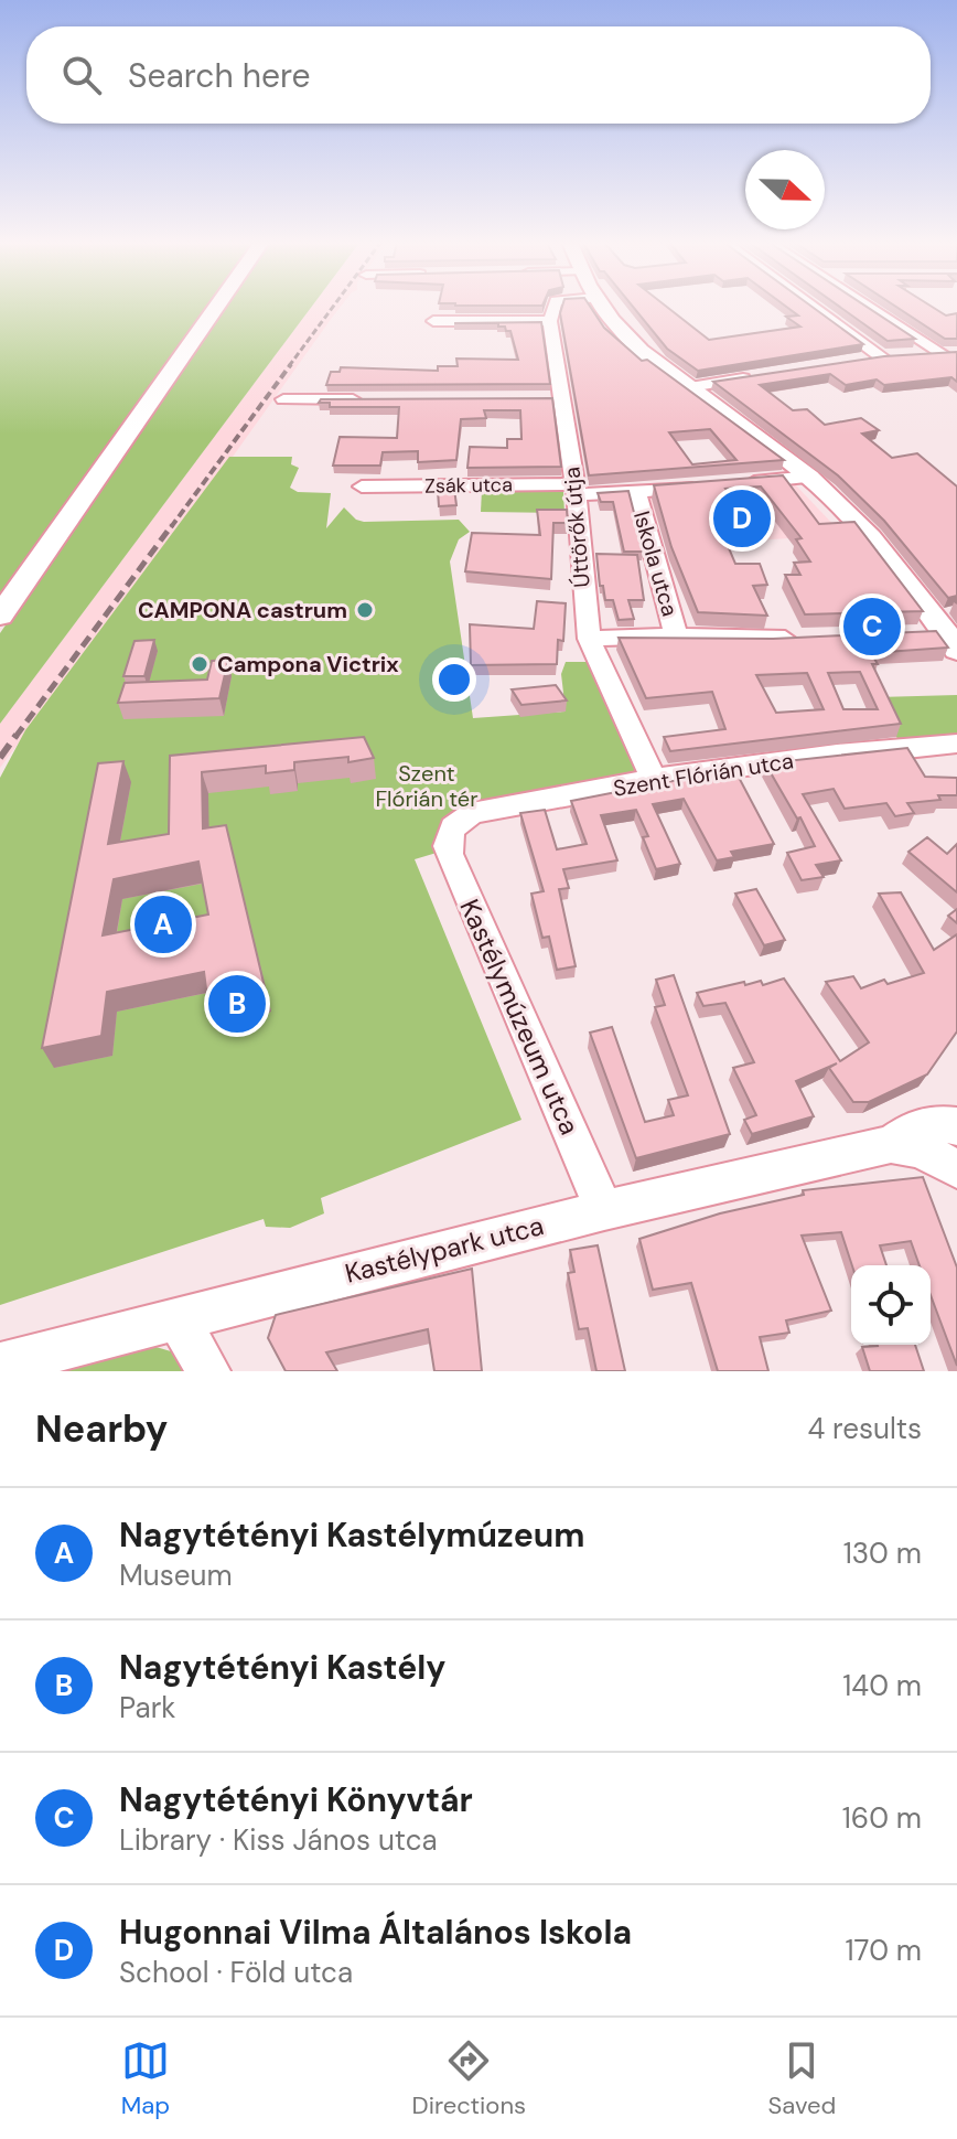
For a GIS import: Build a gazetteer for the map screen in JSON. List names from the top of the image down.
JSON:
{
  "streets": {
    "street": [
      "Zsák utca",
      "Úttörők útja",
      "Iskola utca",
      "Szent Flórián utca",
      "Kastélymúzeum utca",
      "Kastélypark utca"
    ]
  },
  "crossings": [
    ["Zsák utca", "Úttörők útja"],
    ["Zsák utca", "Iskola utca"],
    ["Úttörők útja", "Szent Flórián utca"],
    ["Szent Flórián utca", "Kastélymúzeum utca"],
    ["Kastélymúzeum utca", "Kastélypark utca"]
  ],
  "parks": ["Szent Flórián tér"],
  "places": ["CAMPONA castrum", "Campona Victrix"],
  "north": "right",
  "page": {
    "search": "Search here",
    "pins": [
      "D",
      "C",
      "A",
      "B"
    ],
    "heading": ["Nearby", "4 results"],
    "list": [
      {
        "mark": "A",
        "name": "Nagytétényi Kastélymúzeum",
        "note": "Museum",
        "value": "130 m"
      },
      {
        "mark": "B",
        "name": "Nagytétényi Kastély",
        "note": "Park",
        "value": "140 m"
      },
      {
        "mark": "C",
        "name": "Nagytétényi Könyvtár",
        "note": "Library · Kiss János utca",
        "value": "160 m"
      },
      {
        "mark": "D",
        "name": "Hugonnai Vilma Általános Iskola",
        "note": "School · Föld utca",
        "value": "170 m"
      }
    ],
    "nav": ["Map", "Directions", "Saved"]
  }
}
